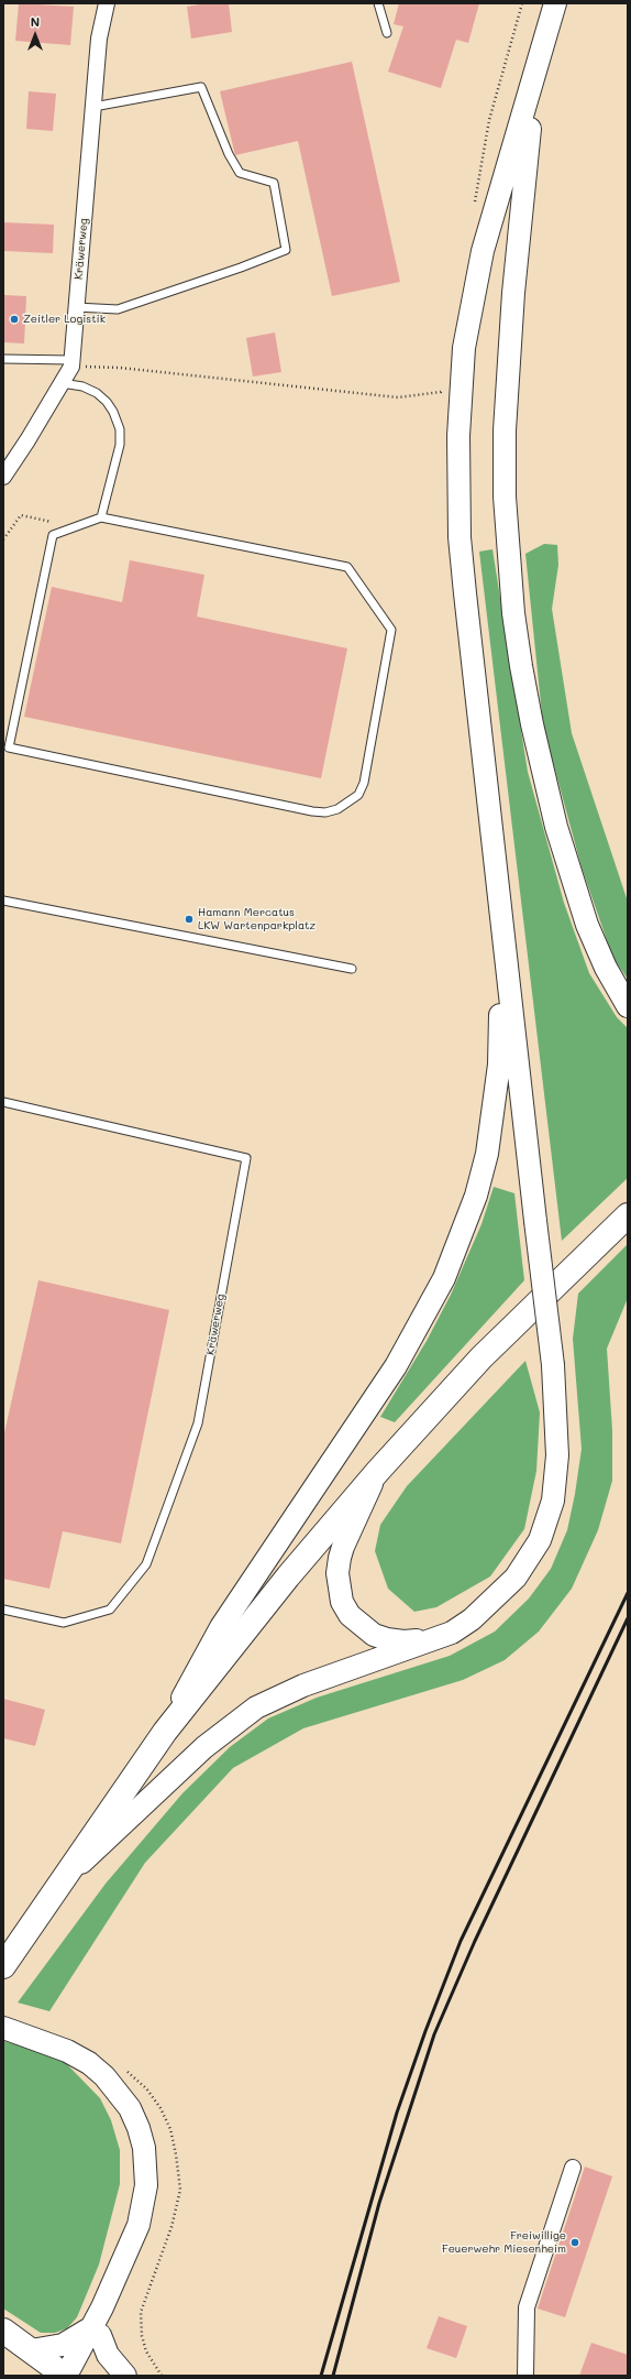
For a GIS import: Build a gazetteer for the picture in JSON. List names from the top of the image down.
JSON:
{
  "streets": {
    "street": ["Kräwerweg"]
  },
  "places": ["Zeitler Logistik", "Hamann Mercatus LKW Wartenparkplatz", "Freiwillige Feuerwehr Miesenheim"],
  "north": "top"
}
